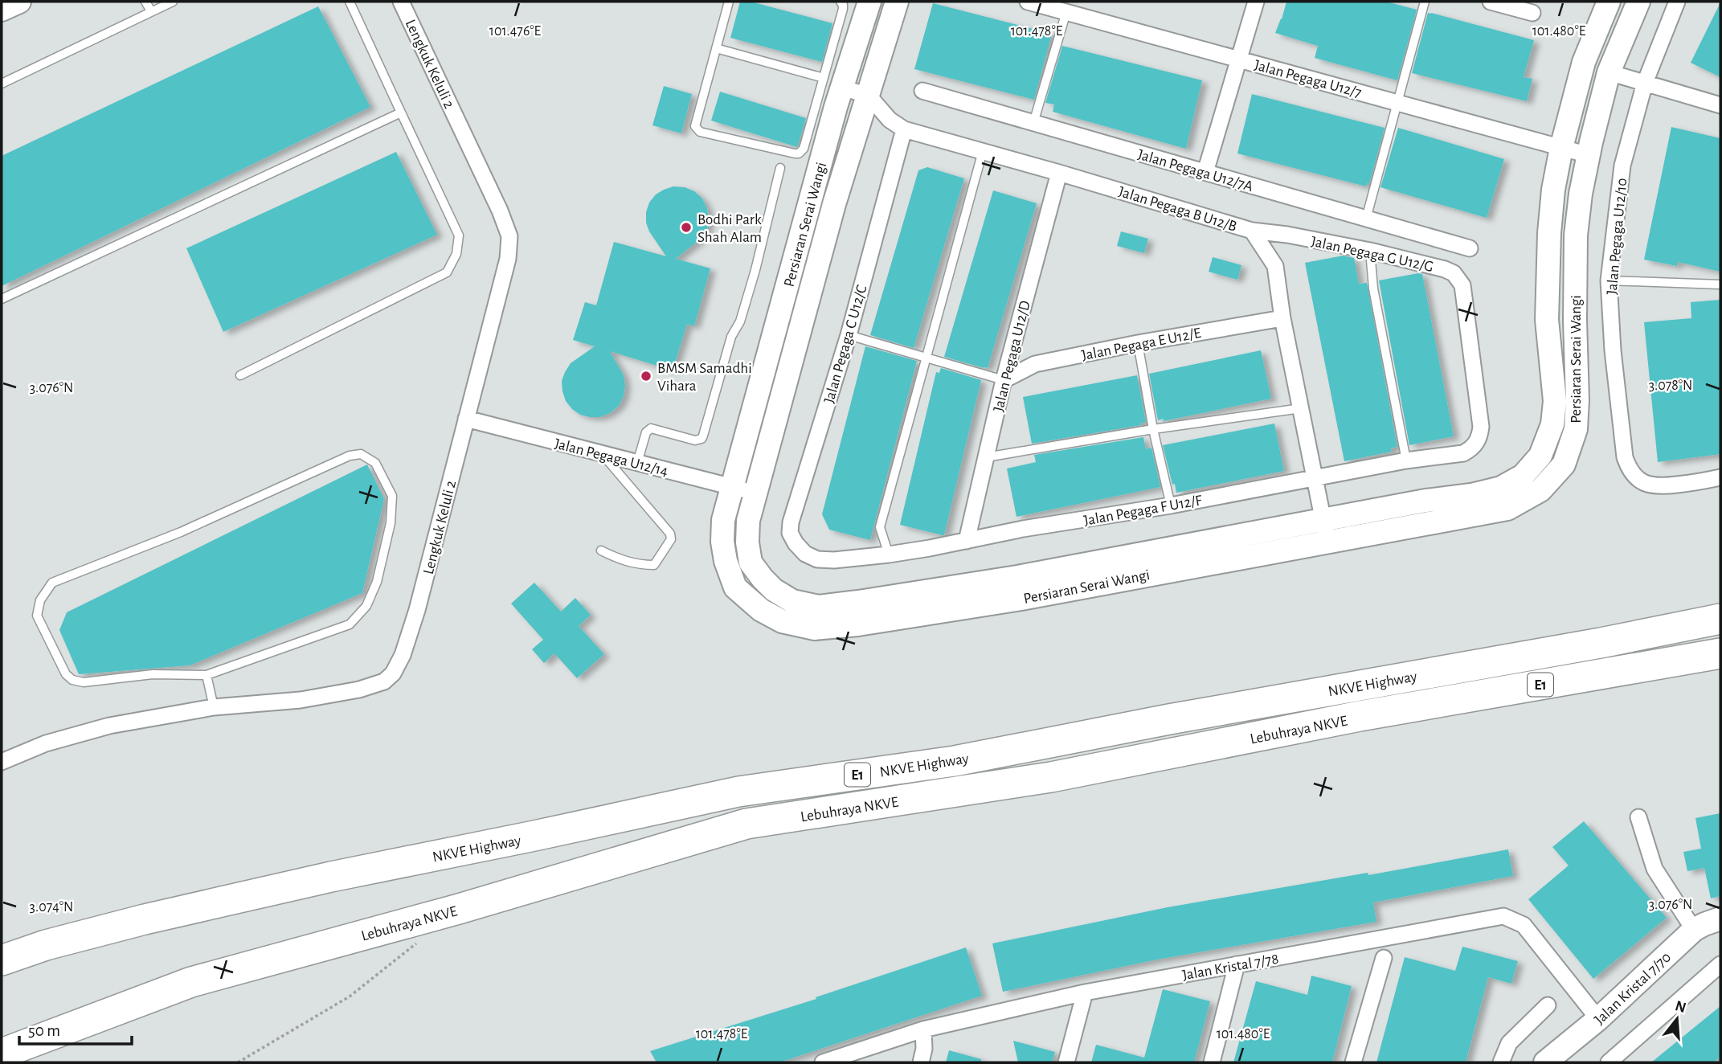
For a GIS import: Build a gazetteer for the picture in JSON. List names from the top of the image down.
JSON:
{
  "streets": {
    "highway": ["NKVE Highway", "E1", "Lebuhraya NKVE"],
    "street": [
      "Lengkuk Keluli 2",
      "Jalan Pegaga U12/7",
      "Jalan Pegaga U12/7A",
      "Jalan Pegaga B U12/B",
      "Persiaran Serai Wangi",
      "Jalan Pegaga U12/10",
      "Jalan Pegaga G U12/G",
      "Jalan Pegaga E U12/E",
      "Jalan Pegaga C U12/C",
      "Jalan Pegaga U12/D",
      "Jalan Pegaga U12/14",
      "Jalan Pegaga F U12/F",
      "Jalan Kristal 7/78",
      "Jalan Kristal 7/70"
    ]
  },
  "crossings": [
    ["Lengkuk Keluli 2", "Jalan Pegaga U12/14"],
    ["Jalan Pegaga U12/7", "Persiaran Serai Wangi"],
    ["Jalan Pegaga B U12/B", "Persiaran Serai Wangi"],
    ["Jalan Pegaga B U12/B", "Jalan Pegaga G U12/G"],
    ["Jalan Pegaga B U12/B", "Jalan Pegaga E U12/E"],
    ["Jalan Pegaga B U12/B", "Jalan Pegaga C U12/C"],
    ["Jalan Pegaga B U12/B", "Jalan Pegaga U12/D"],
    ["Jalan Pegaga B U12/B", "Jalan Pegaga F U12/F"],
    ["Persiaran Serai Wangi", "Jalan Pegaga U12/14"],
    ["Jalan Pegaga G U12/G", "Jalan Pegaga F U12/F"],
    ["Jalan Pegaga E U12/E", "Jalan Pegaga U12/D"],
    ["Jalan Pegaga C U12/C", "Jalan Pegaga F U12/F"],
    ["Jalan Pegaga U12/D", "Jalan Pegaga F U12/F"],
    ["Jalan Kristal 7/78", "Jalan Kristal 7/70"]
  ],
  "places": ["Bodhi Park Shah Alam", "BMSM Samadhi Vihara"],
  "scale_bar": "50 m",
  "north": "top",
  "coordinates": [
    "101.476°E",
    "101.478°E",
    "101.480°E",
    "3.078°N",
    "3.076°N",
    "3.074°N"
  ]
}
